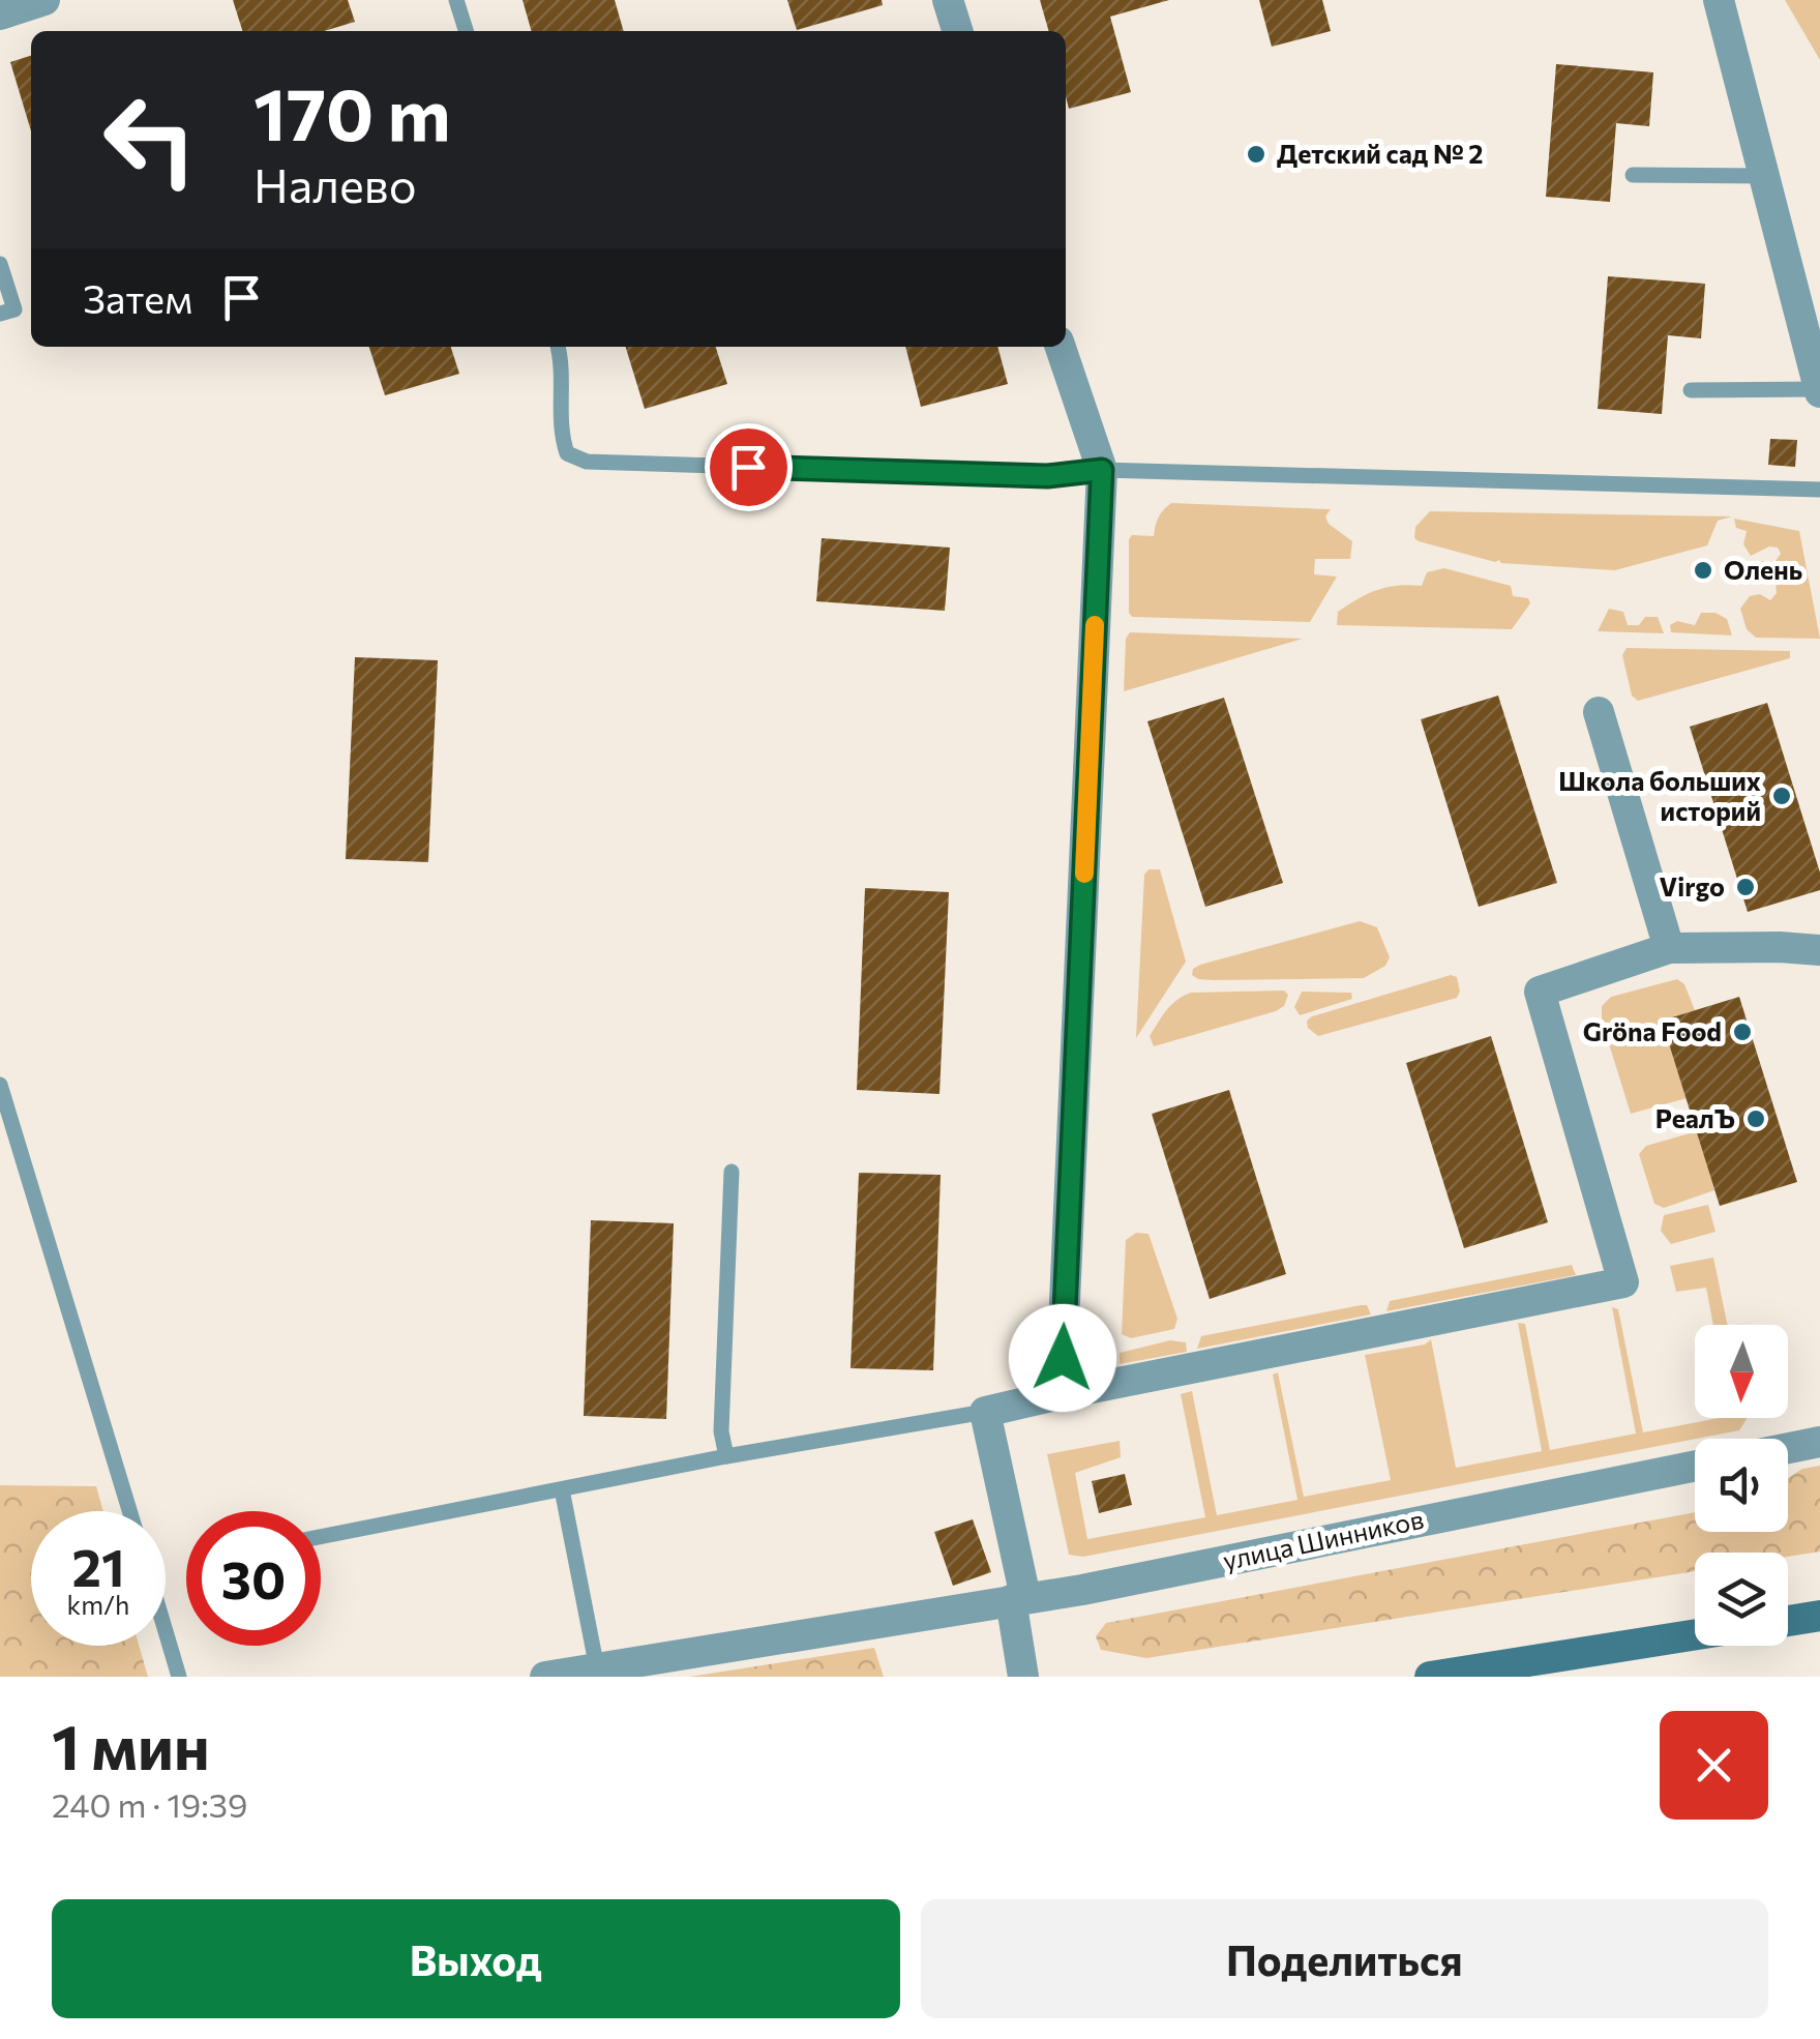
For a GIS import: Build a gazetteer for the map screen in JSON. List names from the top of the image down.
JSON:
{
  "streets": {
    "street": ["улица Шинников"]
  },
  "places": [
    "Детский сад № 2",
    "Олень",
    "Школа больших историй",
    "Virgo",
    "Gröna Food",
    "РеалЪ"
  ],
  "north": "bottom",
  "page": {
    "turn": ["170 m", "Налево"],
    "then": "Затем",
    "speed": "21 km/h",
    "limit": "30",
    "heading": ["1 мин", "240 m · 19:39"],
    "buttons": ["Выход", "Поделиться"]
  }
}
